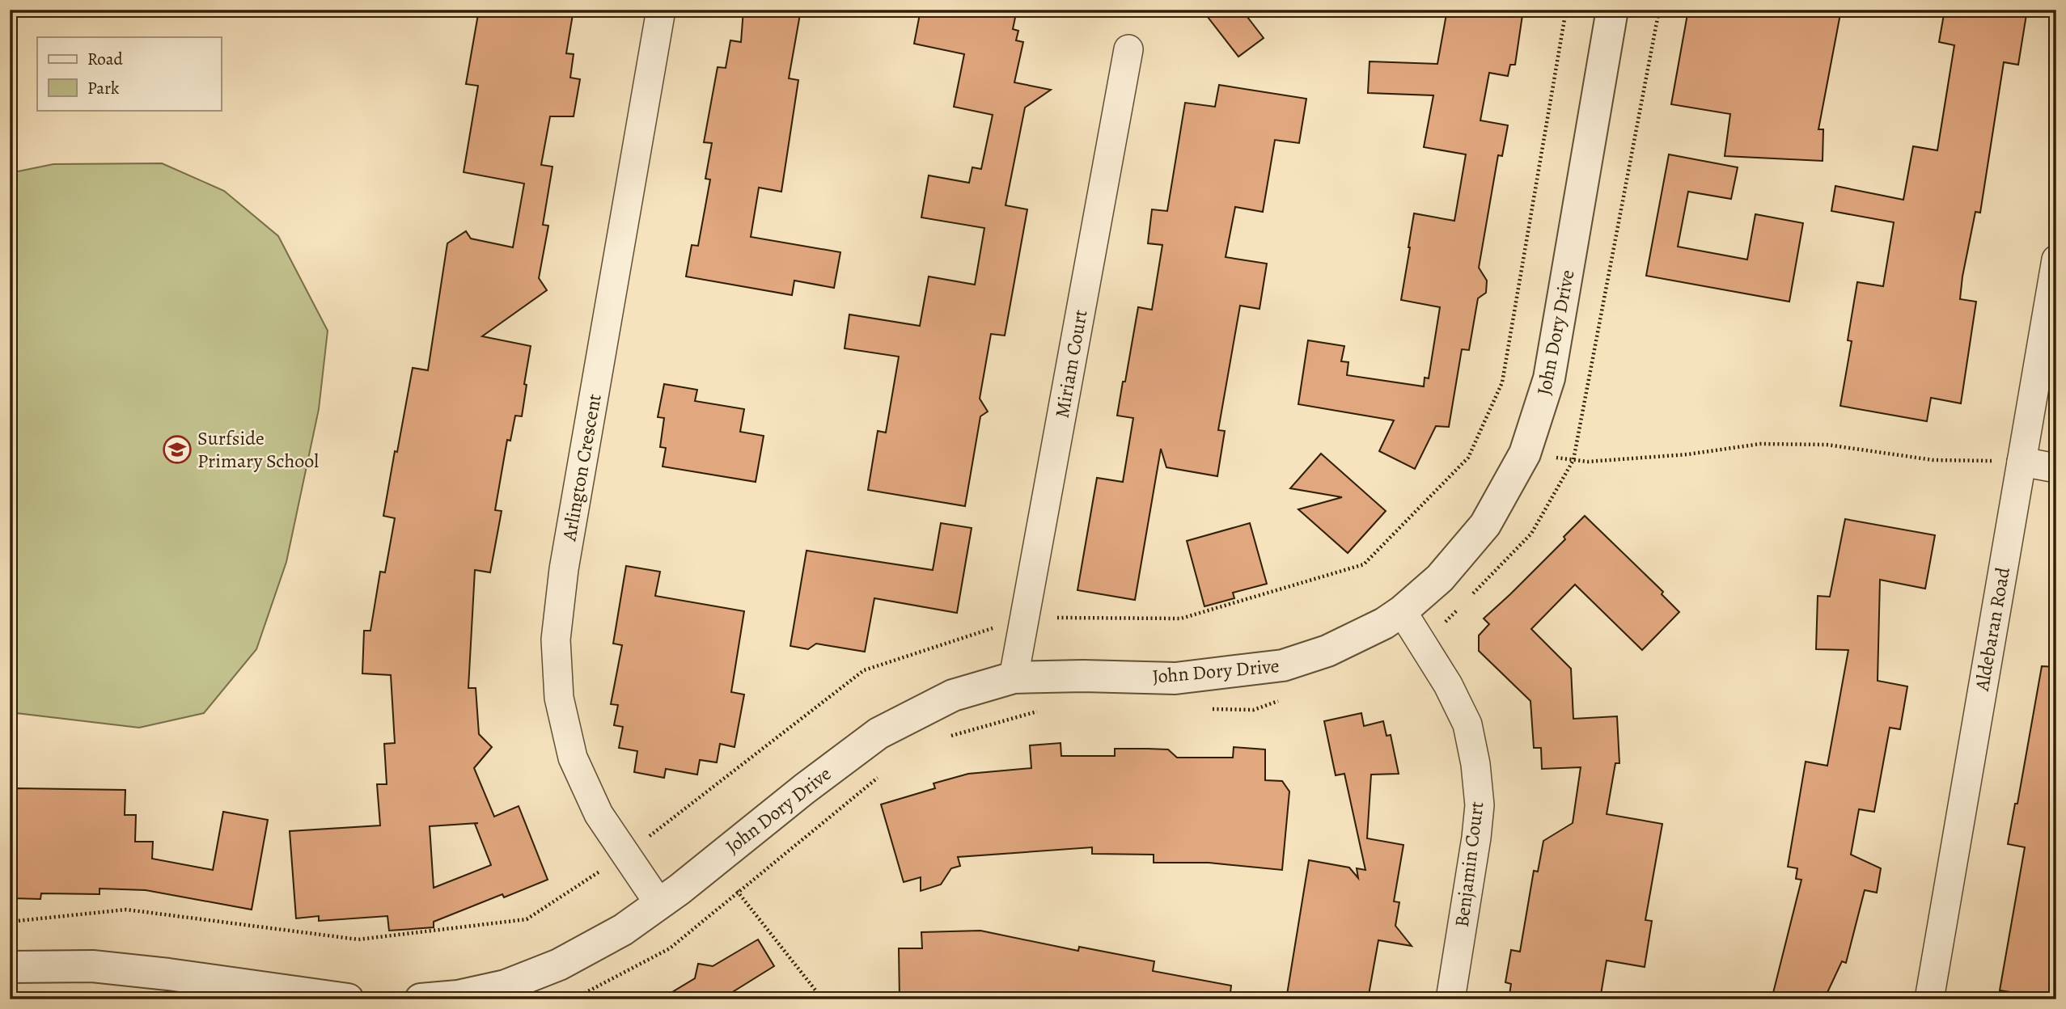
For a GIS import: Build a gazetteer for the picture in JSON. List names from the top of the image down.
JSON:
{
  "streets": {
    "street": [
      "John Dory Drive",
      "Miriam Court",
      "Arlington Crescent",
      "Aldebaran Road",
      "Benjamin Court"
    ]
  },
  "crossings": [
    ["John Dory Drive", "Miriam Court"],
    ["John Dory Drive", "Arlington Crescent"],
    ["John Dory Drive", "Benjamin Court"]
  ],
  "places": {
    "school or university": ["Surfside Primary School"]
  },
  "legend": ["Road", "Park"]
}
